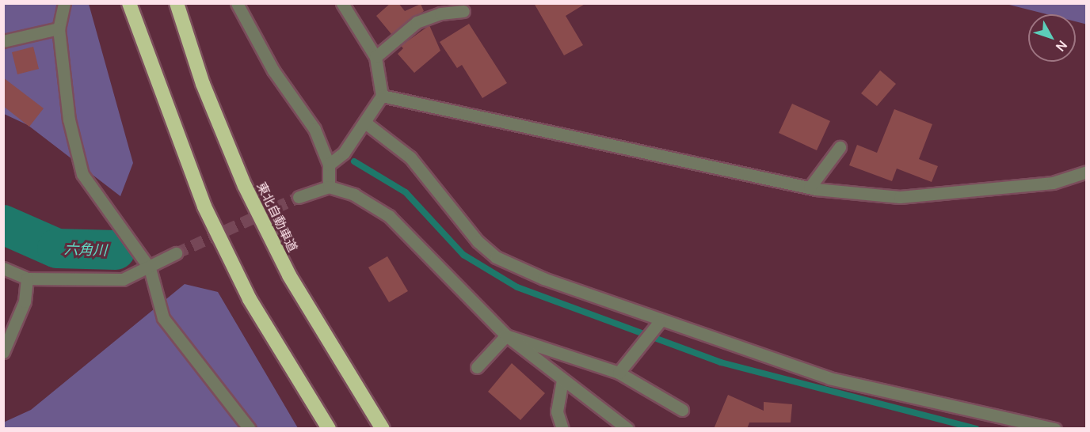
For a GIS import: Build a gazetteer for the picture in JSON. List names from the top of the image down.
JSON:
{
  "streets": {
    "highway": ["東北自動車道"]
  },
  "water": ["六角川"],
  "north": "bottom right"
}
